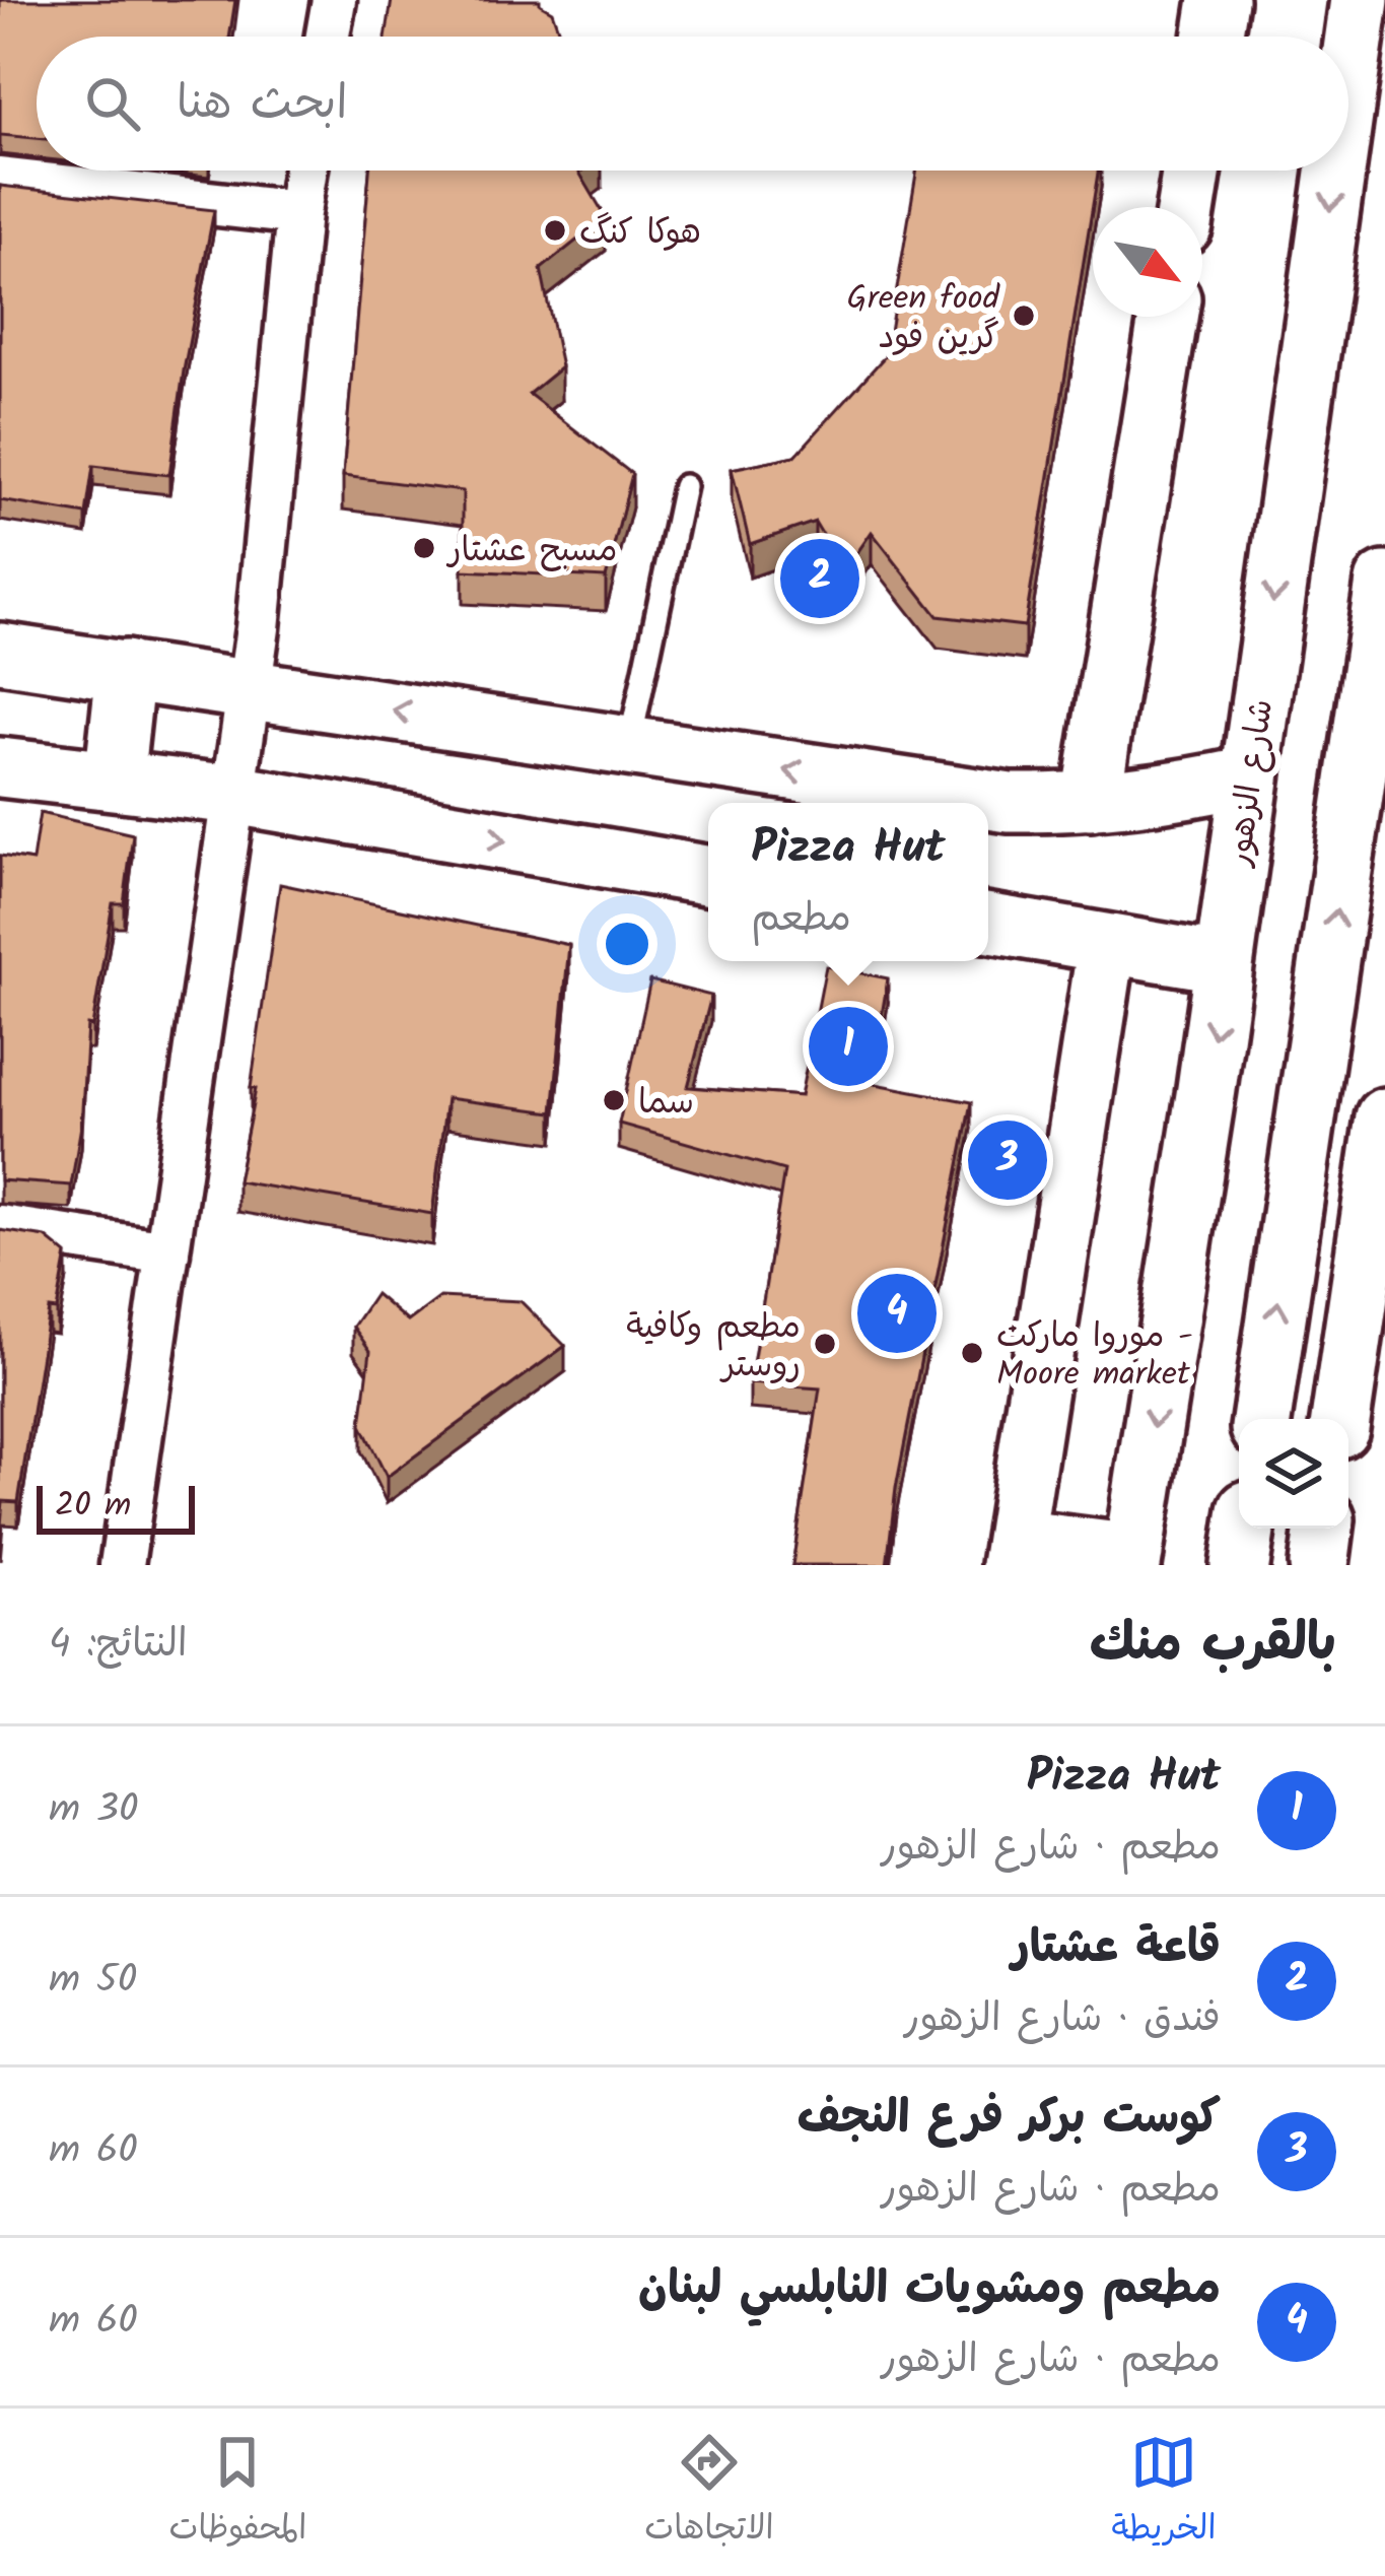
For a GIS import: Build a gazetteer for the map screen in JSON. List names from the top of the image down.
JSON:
{
  "streets": {
    "street": ["شارع الزهور"]
  },
  "places": [
    "هوكا كنگ",
    "Green food گرين فود",
    "مسبح عشتار",
    "سما",
    "مطعم وكافية روستر",
    "موروا ماركت - Moore market"
  ],
  "scale_bar": "20 m",
  "north": "bottom right",
  "page": {
    "search": "ابحث هنا",
    "pins": [
      "2",
      "1",
      "3",
      "4"
    ],
    "popup": ["Pizza Hut", "مطعم"],
    "scale": "20 m",
    "heading": ["بالقرب منك", "النتائج: 4"],
    "list": [
      {
        "mark": "1",
        "name": "Pizza Hut",
        "note": "مطعم · شارع الزهور",
        "value": "30 m"
      },
      {
        "mark": "2",
        "name": "قاعة عشتار",
        "note": "فندق · شارع الزهور",
        "value": "50 m"
      },
      {
        "mark": "3",
        "name": "كوست بركر فرع النجف",
        "note": "مطعم · شارع الزهور",
        "value": "60 m"
      },
      {
        "mark": "4",
        "name": "مطعم ومشويات النابلسي لبنان",
        "note": "مطعم · شارع الزهور",
        "value": "60 m"
      }
    ],
    "nav": ["الخريطة", "الاتجاهات", "المحفوظات"]
  }
}
